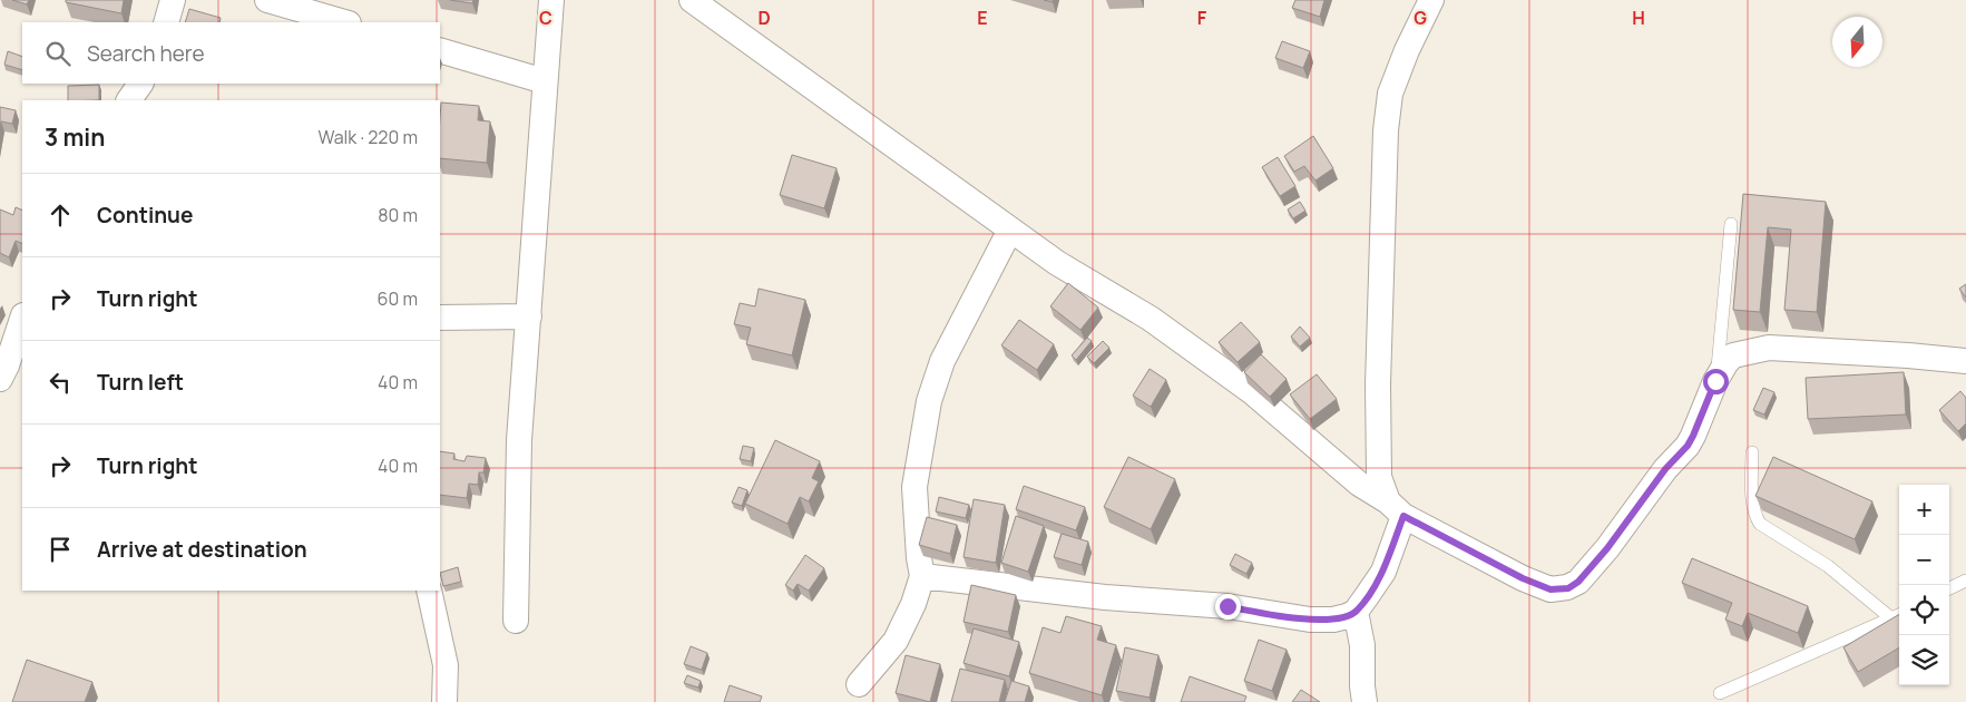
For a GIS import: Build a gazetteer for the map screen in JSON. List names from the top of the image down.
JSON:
{
  "north": "bottom",
  "page": {
    "search": "Search here",
    "heading": ["3 min", "Walk · 220 m"],
    "list": [
      ["Continue", "80 m"],
      ["Turn right", "60 m"],
      ["Turn left", "40 m"],
      ["Turn right", "40 m"],
      "Arrive at destination"
    ],
    "map_buttons": ["+", "−"]
  },
  "grid": {
    "columns": [
      "C",
      "D",
      "E",
      "F",
      "G",
      "H"
    ]
  }
}
